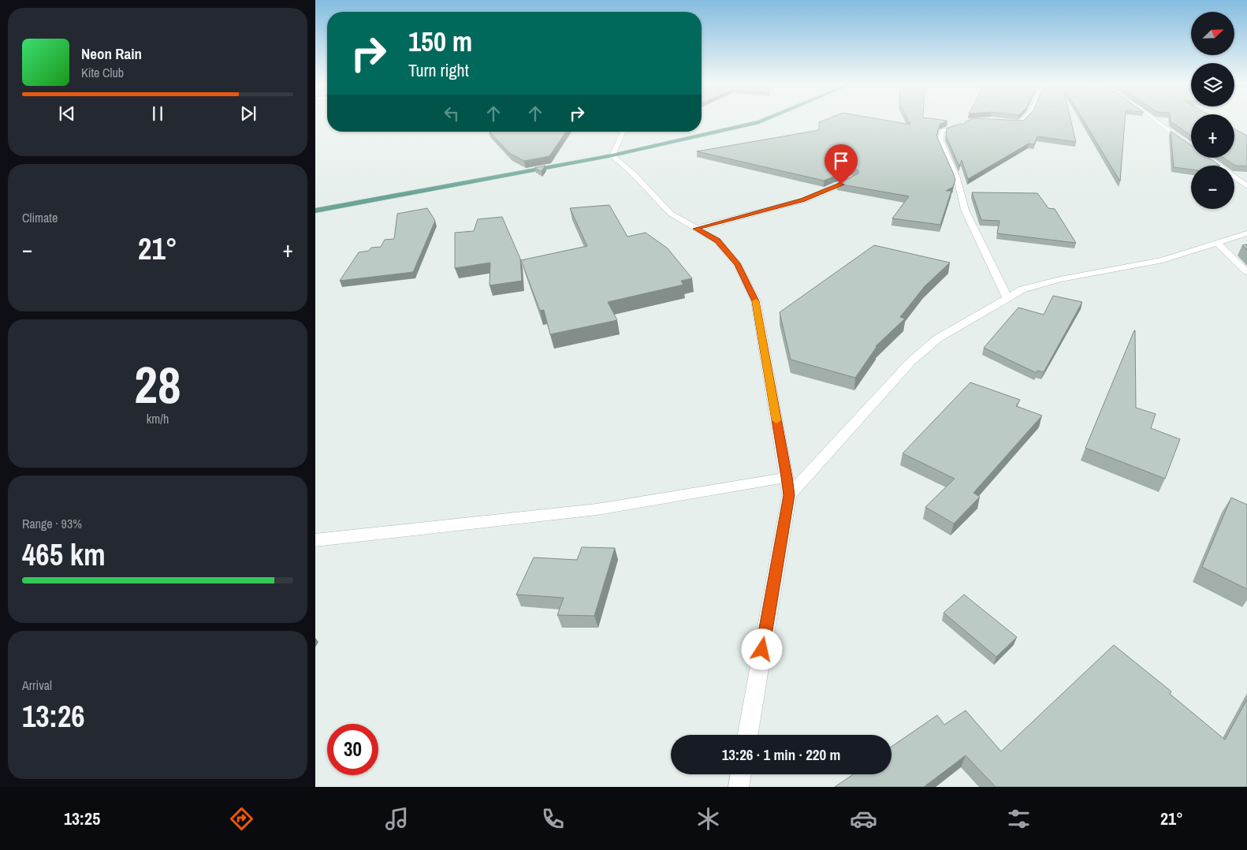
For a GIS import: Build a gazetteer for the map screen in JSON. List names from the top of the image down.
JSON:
{
  "north": "top right",
  "page": {
    "map_buttons": ["+", "−"],
    "turn": ["150 m", "Turn right"],
    "song": ["Neon Rain", "Kite Club"],
    "tile": [
      "Climate",
      ["28", "km/h"],
      ["Range · 93%", "465 km"],
      ["Arrival", "13:26"]
    ],
    "heat": ["−", "21°", "+"],
    "limit": "30",
    "trip": "13:26 · 1 min · 220 m",
    "tabs": ["13:25", "21°"]
  }
}
